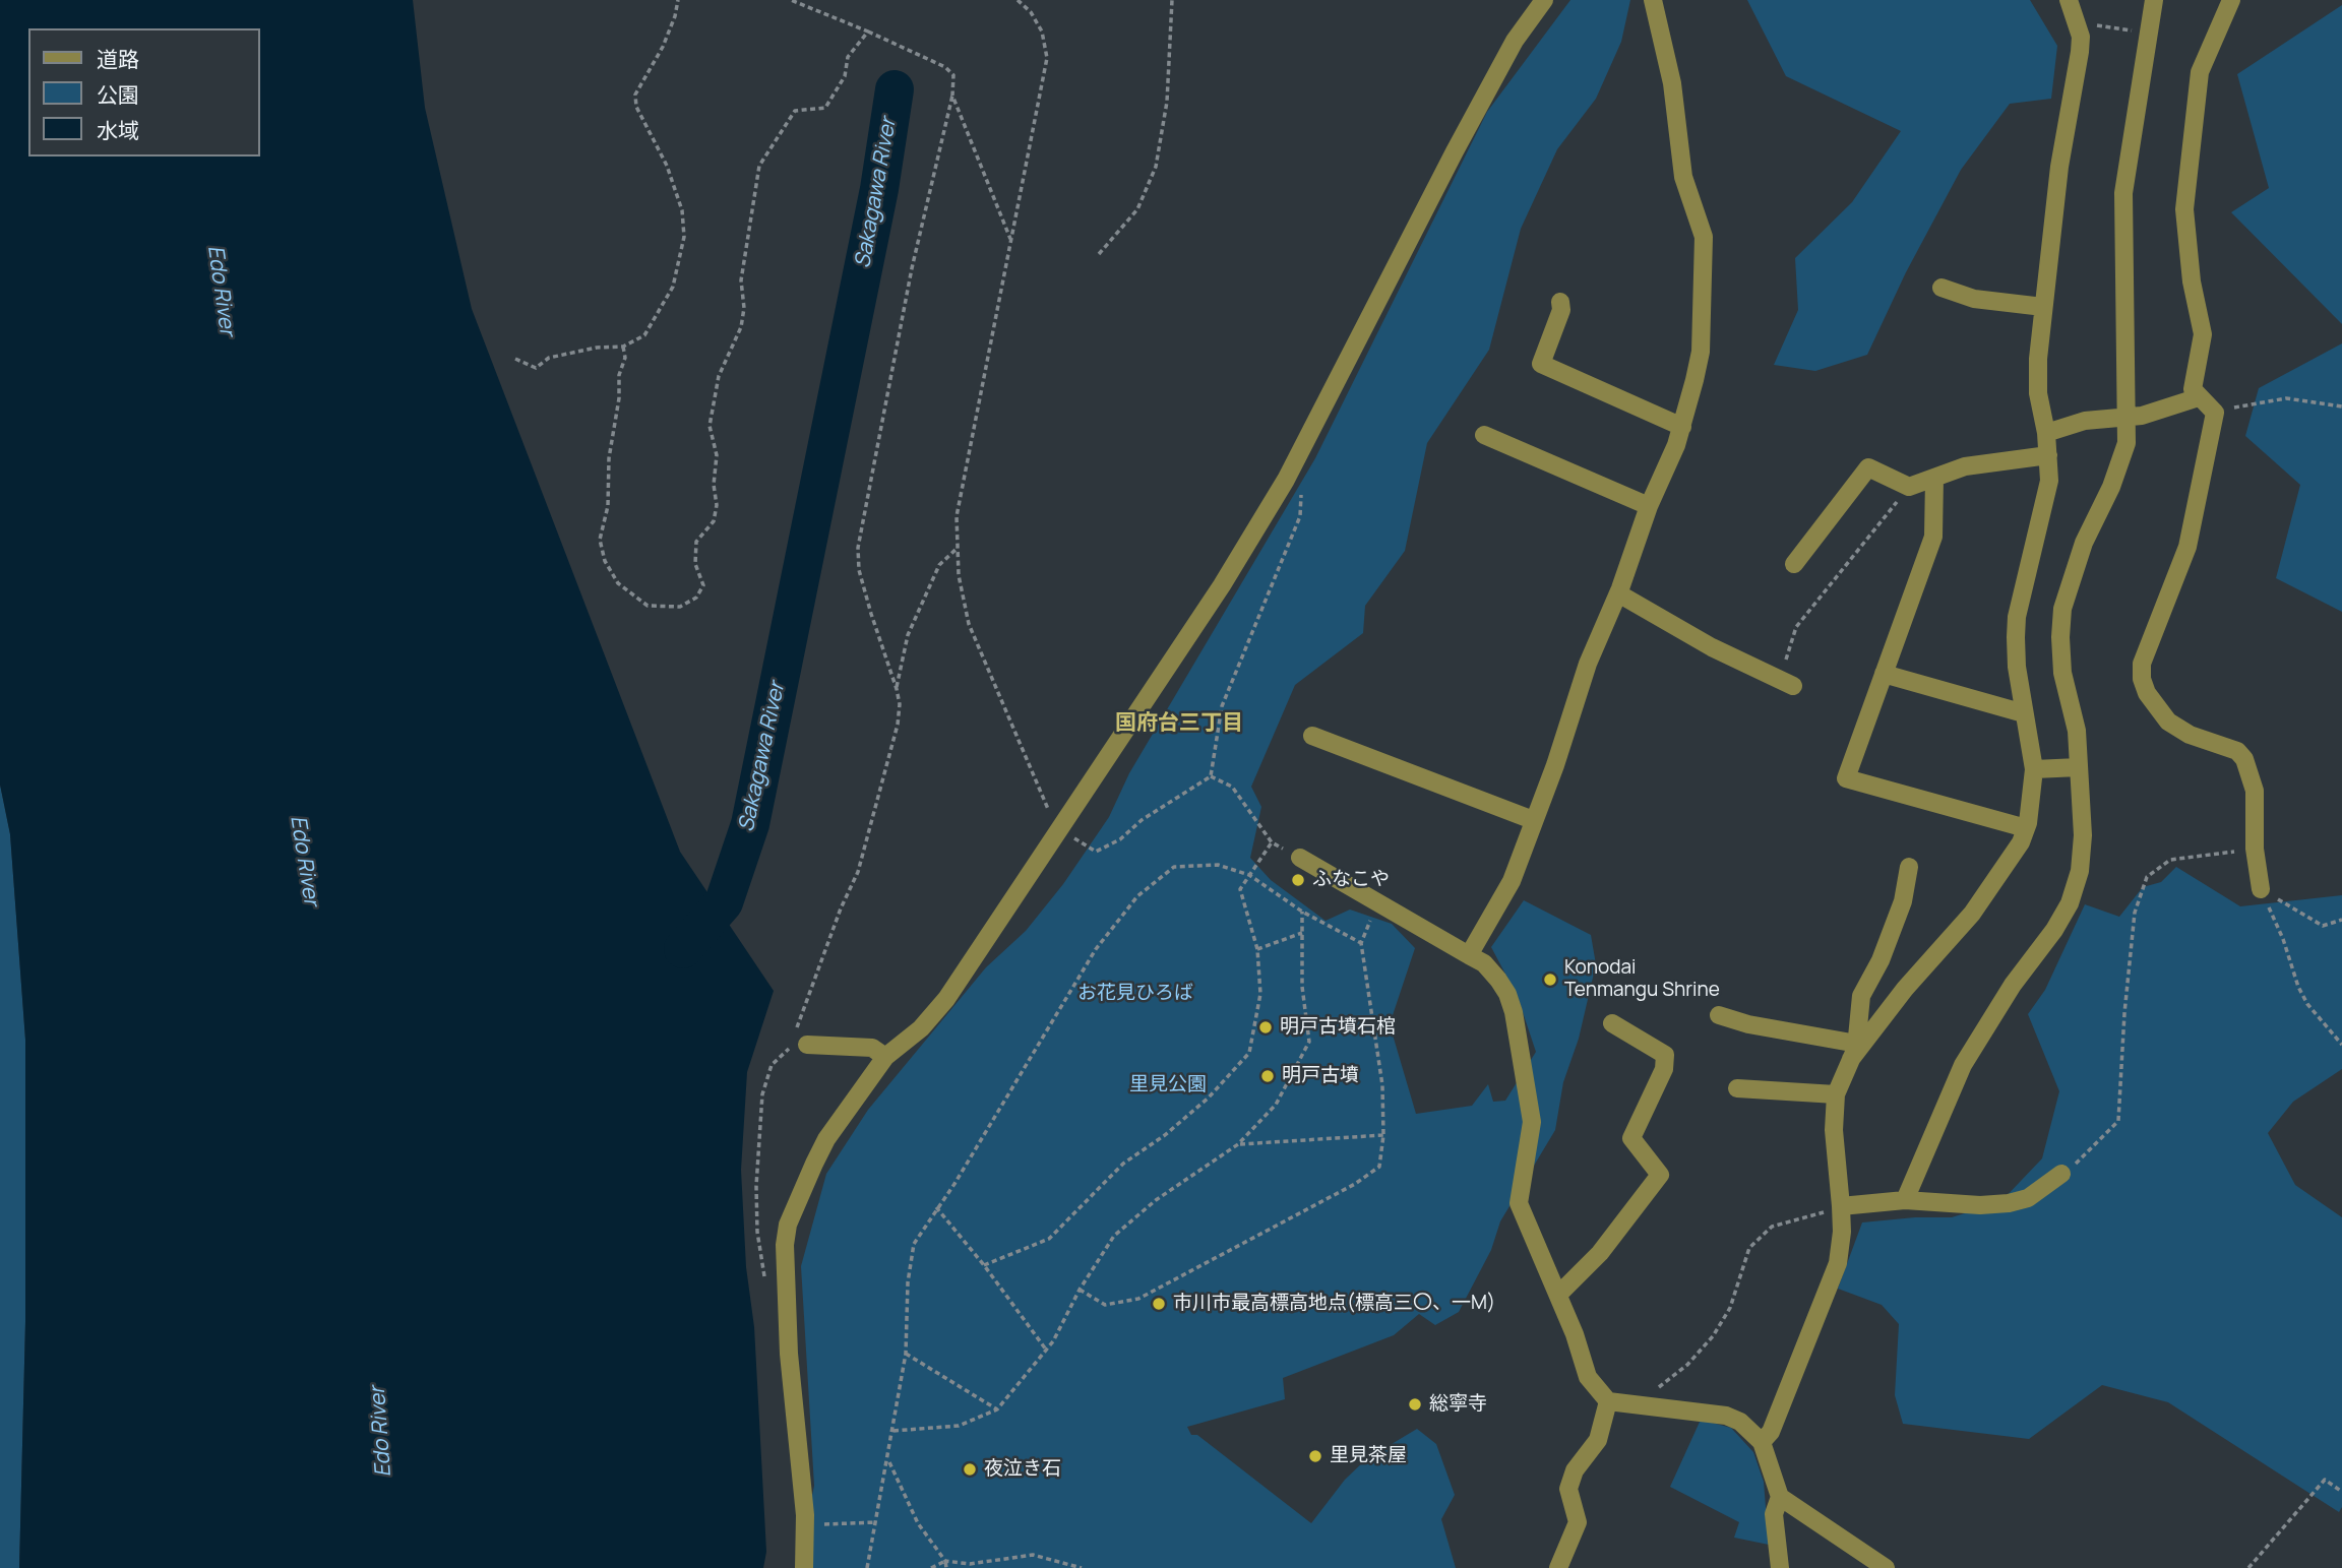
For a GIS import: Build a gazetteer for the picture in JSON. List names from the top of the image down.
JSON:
{
  "districts": ["国府台三丁目"],
  "water": ["Sakagawa River", "Edo River"],
  "parks": ["お花見ひろば", "里見公園"],
  "places": [
    "ふなこや",
    "Konodai Tenmangu Shrine",
    "明戸古墳石棺",
    "明戸古墳",
    "市川市最高標高地点(標高三〇、一M)",
    "総寧寺",
    "里見茶屋",
    "夜泣き石"
  ],
  "legend": ["道路", "公園", "水域"]
}
